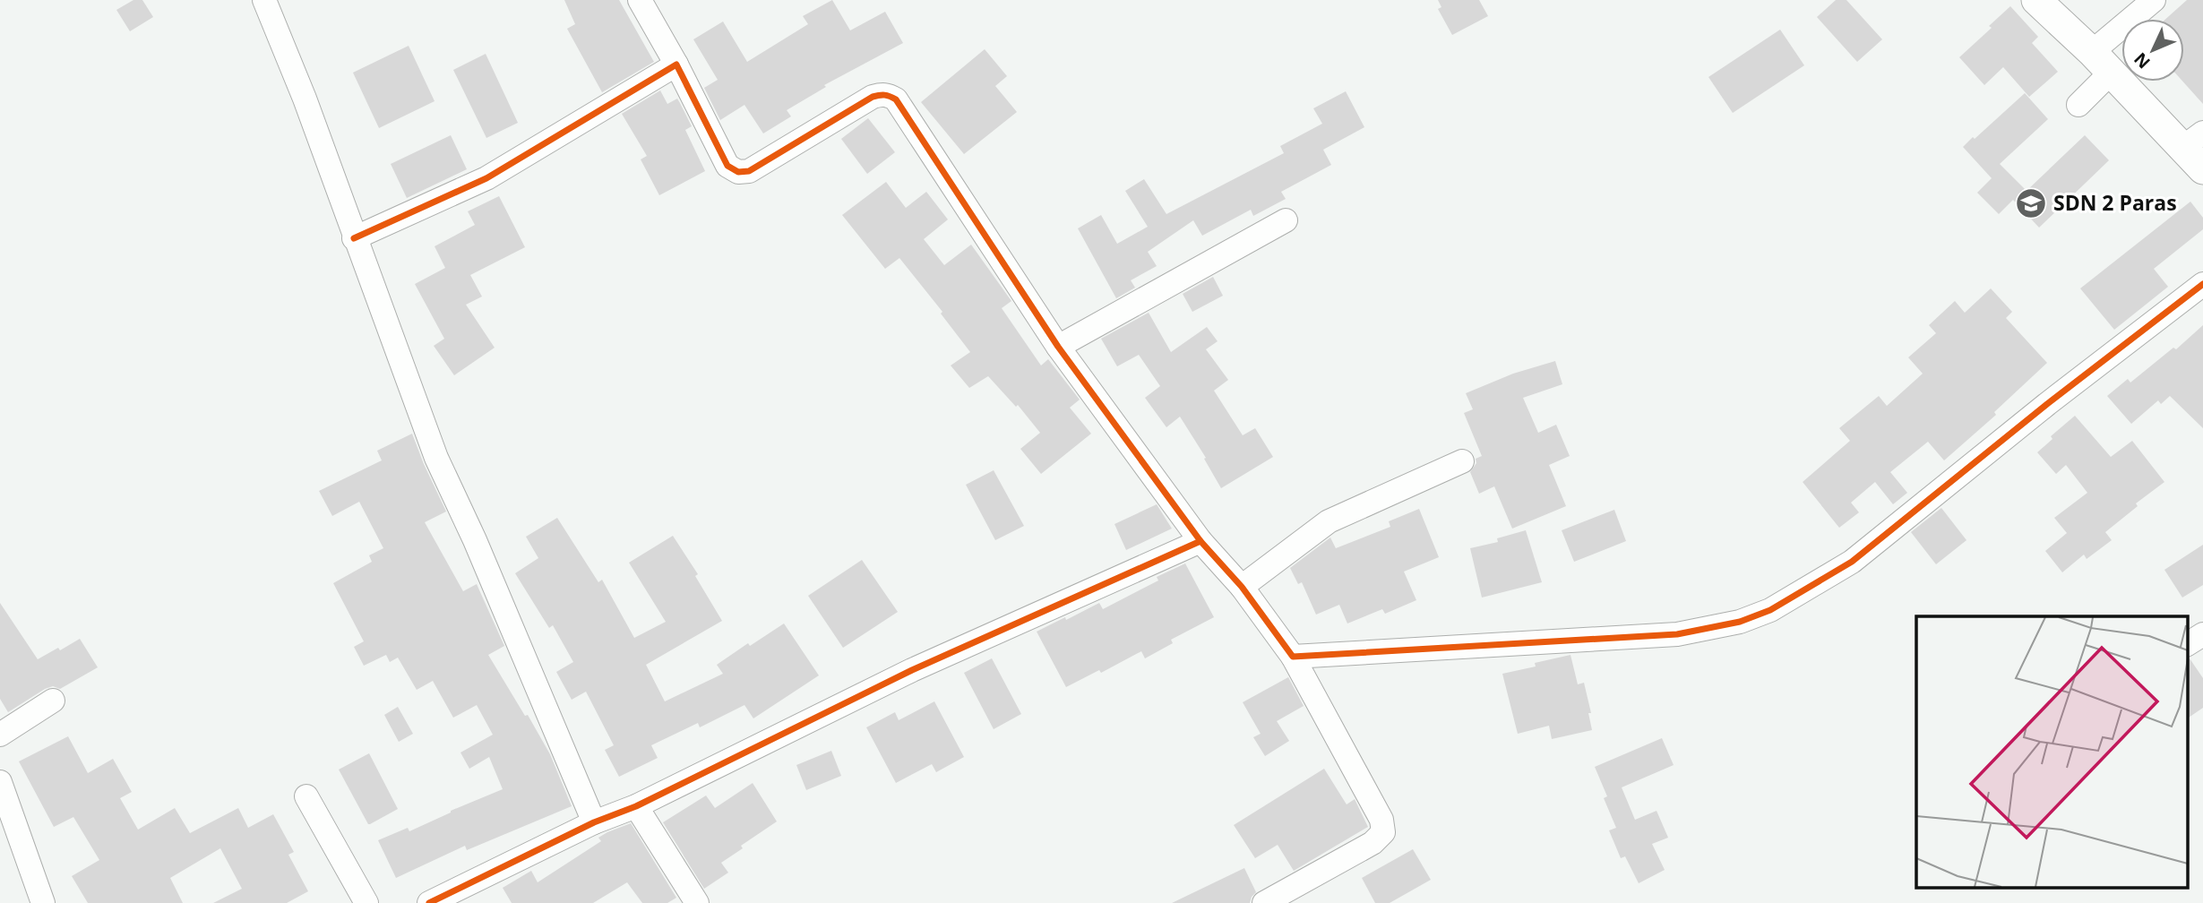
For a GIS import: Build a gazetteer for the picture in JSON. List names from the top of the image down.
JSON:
{
  "places": {
    "school or university": ["SDN 2 Paras"]
  },
  "north": "bottom left"
}
